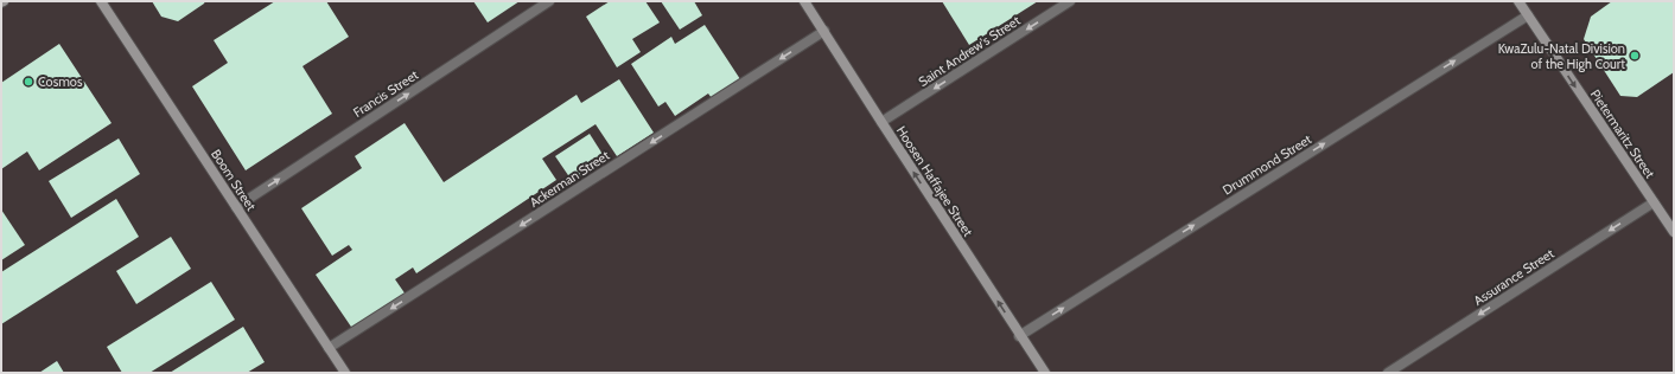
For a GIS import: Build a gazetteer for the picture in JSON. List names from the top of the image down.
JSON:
{
  "streets": {
    "street": [
      "Saint Andrew's Street",
      "Francis Street",
      "Pietermaritz Street",
      "Drummond Street",
      "Ackerman Street",
      "Boom Street",
      "Hoosen Haffajee Street",
      "Assurance Street"
    ]
  },
  "crossings": [
    ["Saint Andrew's Street", "Hoosen Haffajee Street"],
    ["Francis Street", "Boom Street"],
    ["Pietermaritz Street", "Drummond Street"],
    ["Pietermaritz Street", "Assurance Street"],
    ["Drummond Street", "Hoosen Haffajee Street"],
    ["Ackerman Street", "Boom Street"],
    ["Ackerman Street", "Hoosen Haffajee Street"]
  ],
  "one_way": [
    "Saint Andrew's Street",
    "Francis Street",
    "Pietermaritz Street",
    "Drummond Street",
    "Ackerman Street",
    "Hoosen Haffajee Street",
    "Assurance Street"
  ],
  "places": ["KwaZulu-Natal Division of the High Court", "Cosmos"]
}
